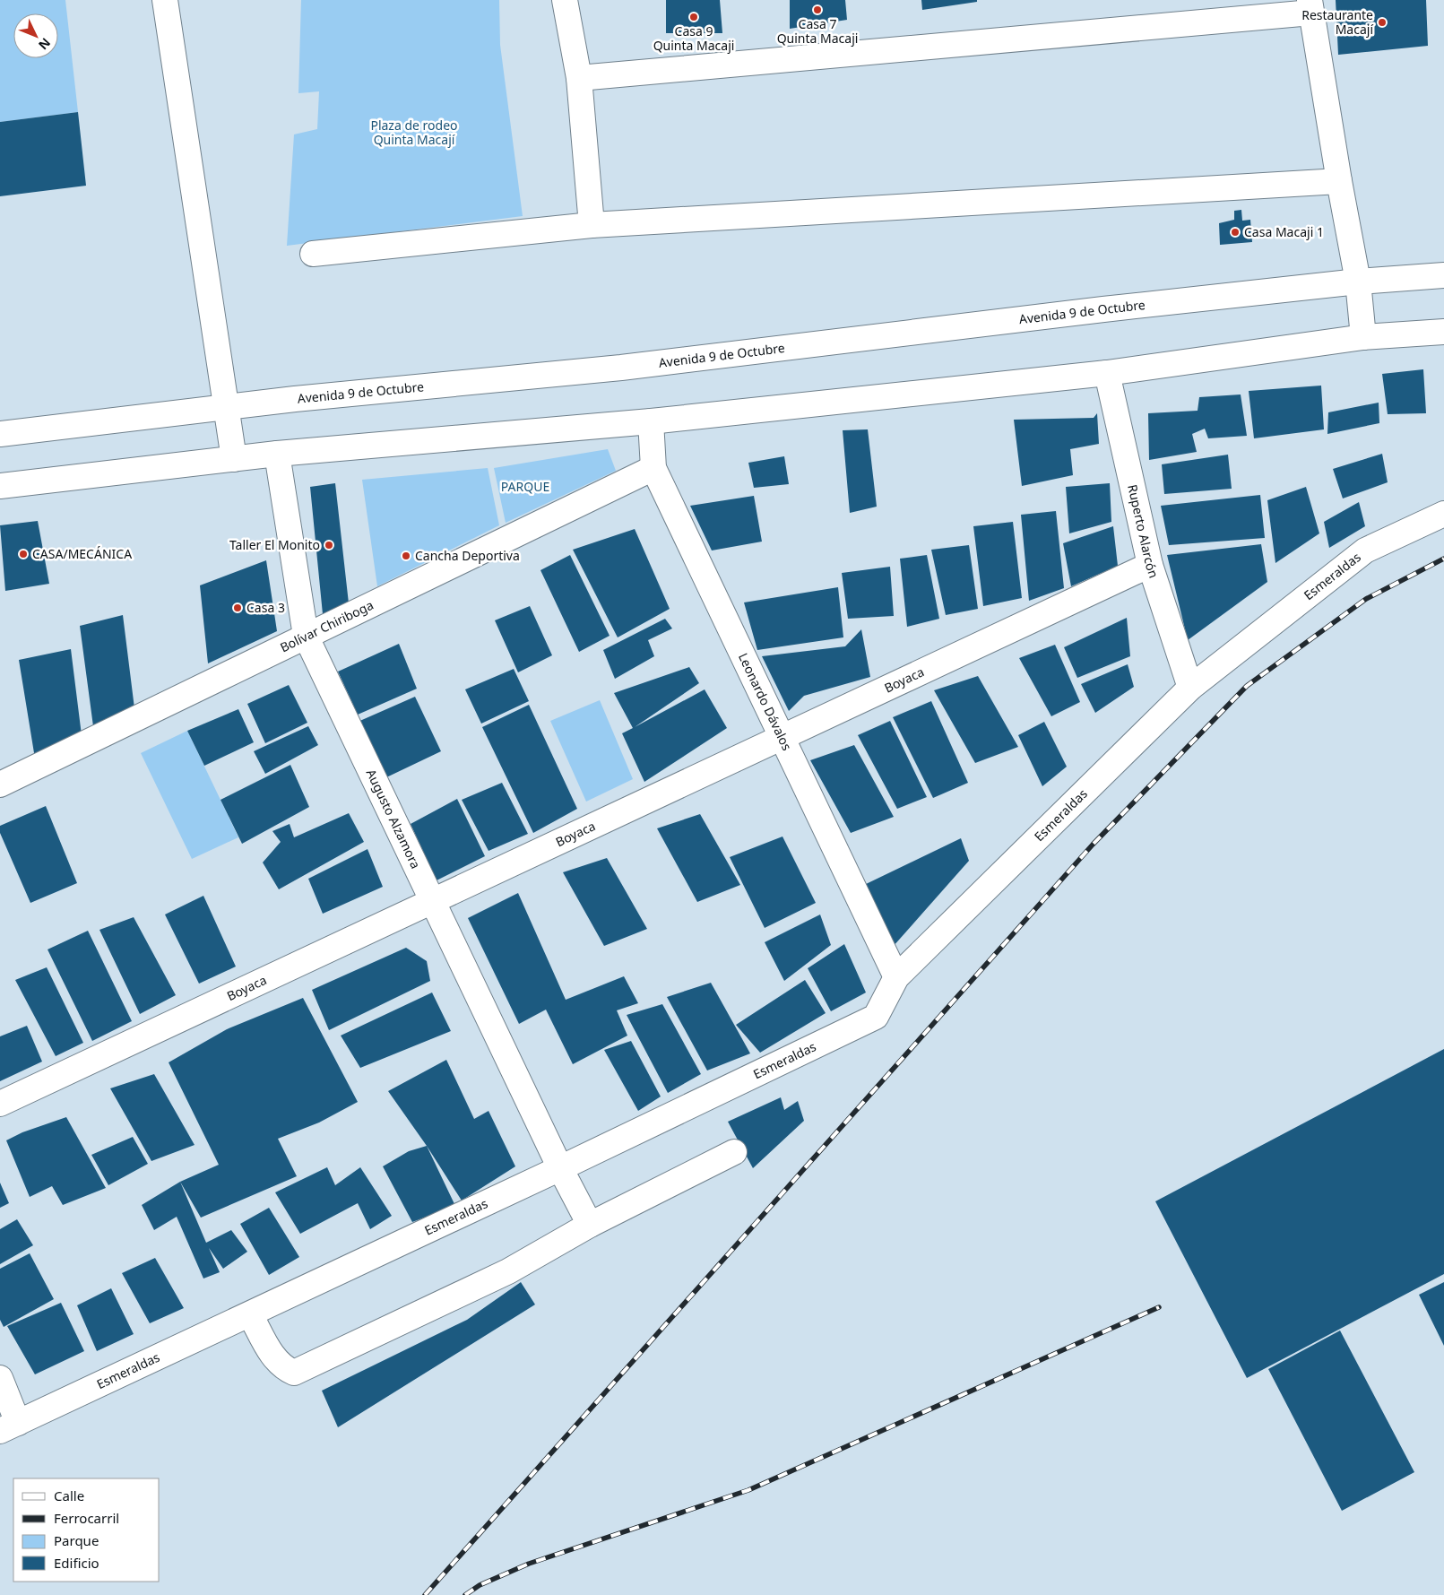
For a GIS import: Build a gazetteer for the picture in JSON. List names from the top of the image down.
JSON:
{
  "streets": {
    "street": [
      "Avenida 9 de Octubre",
      "Ruperto Alarcón",
      "Esmeraldas",
      "Bolívar Chiriboga",
      "Boyaca",
      "Leonardo Dávalos",
      "Augusto Alzamora"
    ]
  },
  "crossings": [
    ["Ruperto Alarcón", "Esmeraldas"],
    ["Ruperto Alarcón", "Boyaca"],
    ["Esmeraldas", "Leonardo Dávalos"],
    ["Esmeraldas", "Augusto Alzamora"],
    ["Bolívar Chiriboga", "Leonardo Dávalos"],
    ["Bolívar Chiriboga", "Augusto Alzamora"],
    ["Boyaca", "Leonardo Dávalos"],
    ["Boyaca", "Augusto Alzamora"]
  ],
  "parks": ["Plaza de rodeo Quinta Macají", "PARQUE"],
  "places": [
    "Casa 7 Quinta Macaji",
    "Casa 9 Quinta Macaji",
    "Restaurante Macají",
    "Casa Macaji 1",
    "Taller El Monito",
    "CASA/MECÁNICA",
    "Cancha Deportiva",
    "Casa 3"
  ],
  "legend": [
    "Calle",
    "Ferrocarril",
    "Parque",
    "Edificio"
  ],
  "north": "bottom right"
}
